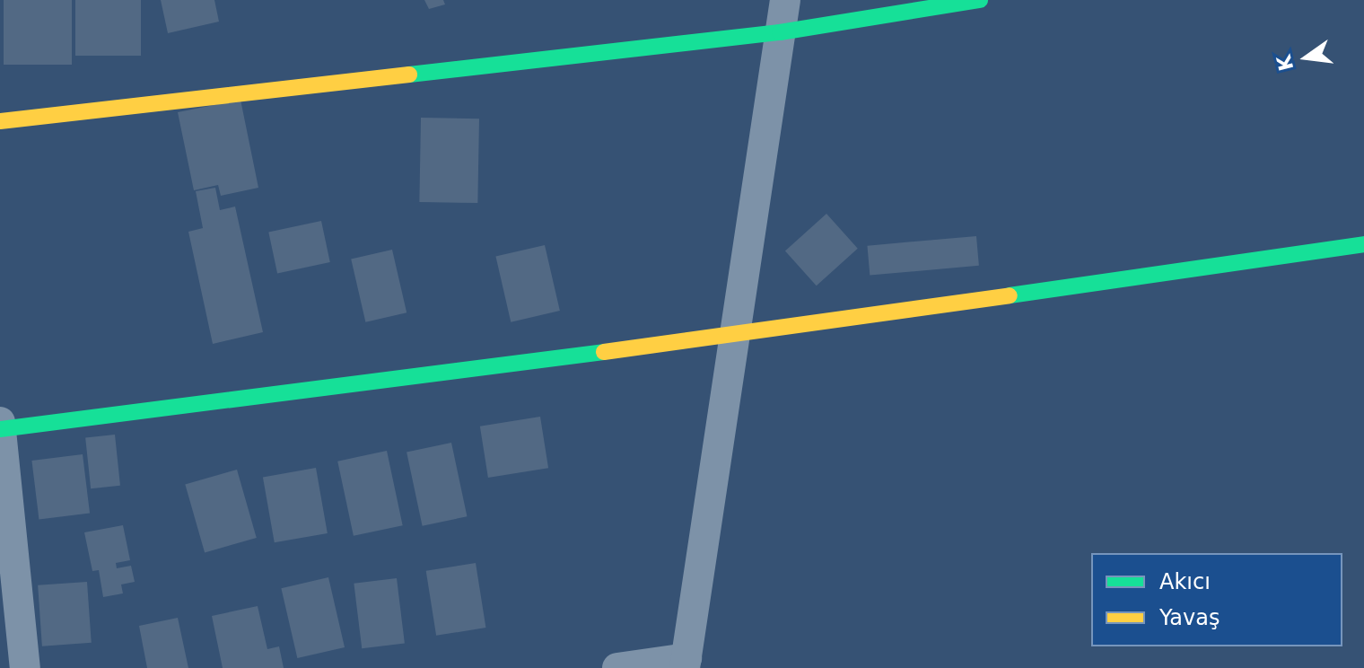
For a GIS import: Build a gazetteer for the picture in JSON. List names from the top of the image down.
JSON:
{
  "legend": ["Akıcı", "Yavaş"],
  "north": "left"
}
